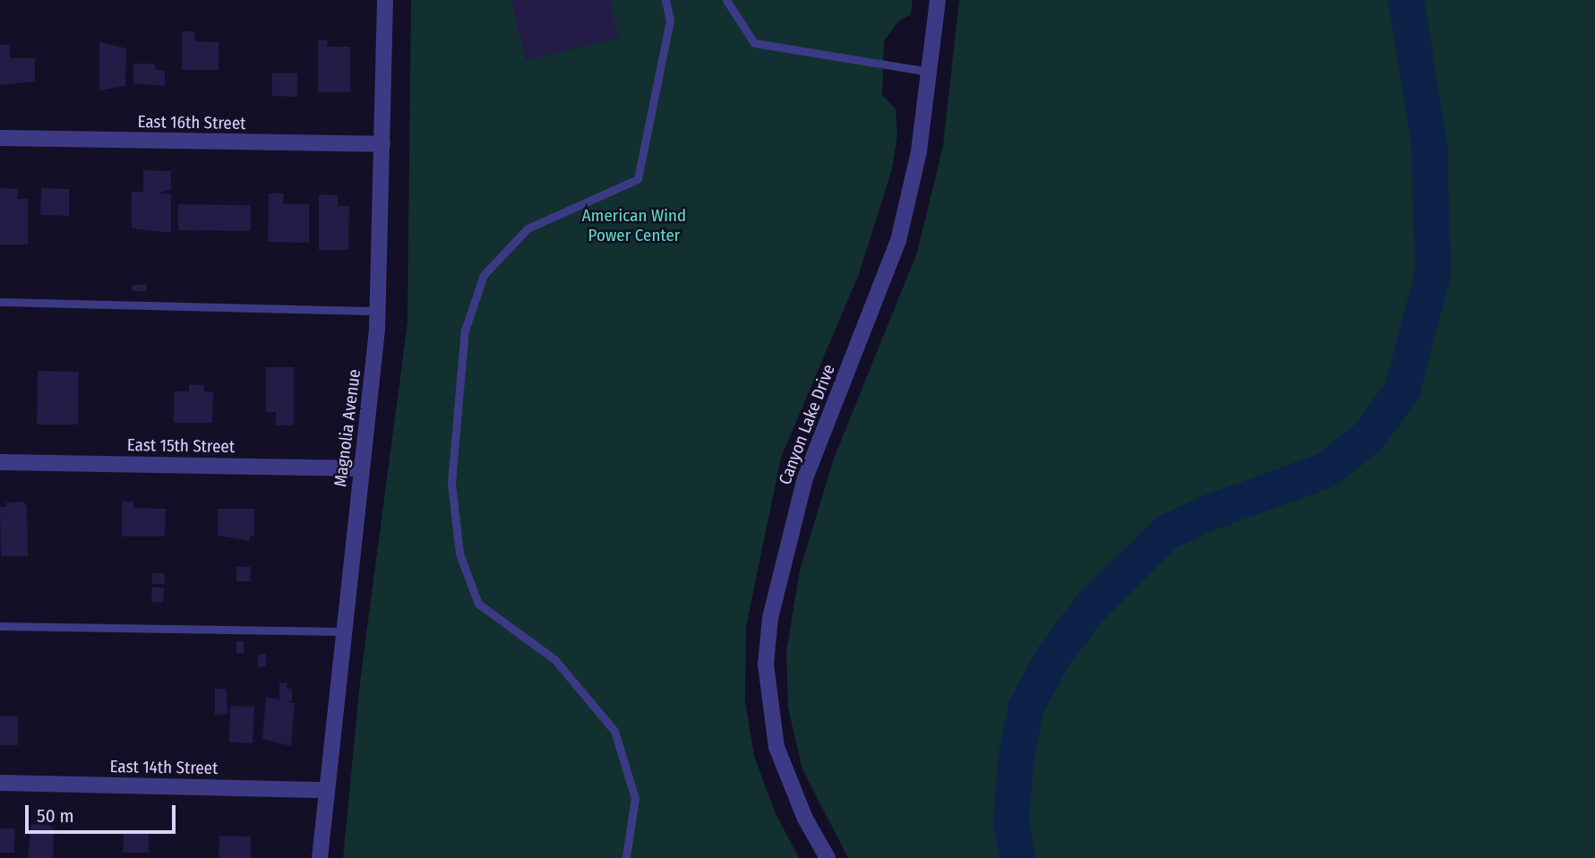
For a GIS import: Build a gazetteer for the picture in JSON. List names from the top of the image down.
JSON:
{
  "streets": {
    "street": [
      "East 16th Street",
      "Canyon Lake Drive",
      "Magnolia Avenue",
      "East 15th Street",
      "East 14th Street"
    ]
  },
  "crossings": [
    ["East 16th Street", "Magnolia Avenue"],
    ["Magnolia Avenue", "East 15th Street"],
    ["Magnolia Avenue", "East 14th Street"]
  ],
  "parks": ["American Wind Power Center"],
  "scale_bar": "50 m"
}
